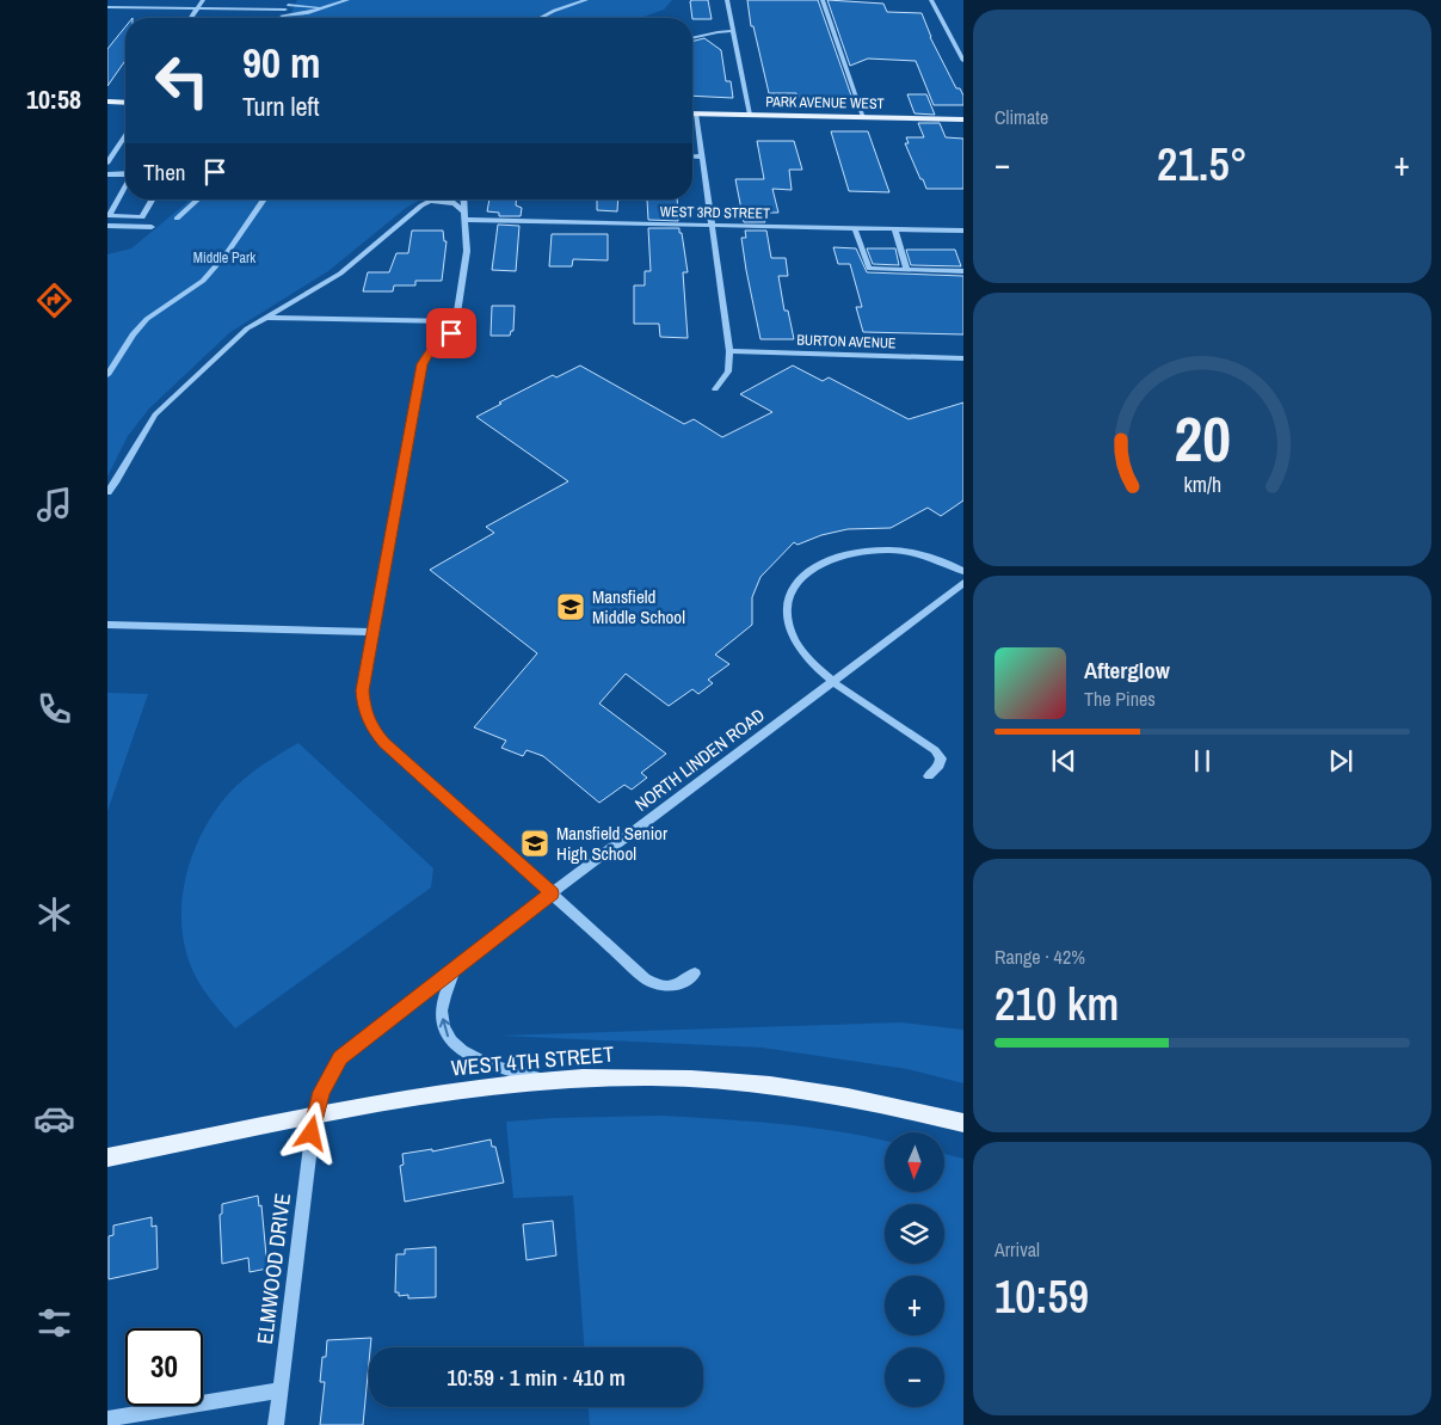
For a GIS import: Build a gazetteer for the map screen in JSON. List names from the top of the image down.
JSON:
{
  "streets": {
    "main road": ["PARK AVENUE WEST", "WEST 4TH STREET"],
    "street": [
      "WEST 3RD STREET",
      "BURTON AVENUE",
      "NORTH LINDEN ROAD",
      "ELMWOOD DRIVE"
    ]
  },
  "crossings": [
    ["NORTH LINDEN ROAD", "WEST 4TH STREET"],
    ["NORTH LINDEN ROAD", "ELMWOOD DRIVE"],
    ["WEST 4TH STREET", "ELMWOOD DRIVE"]
  ],
  "parks": ["Middle Park"],
  "places": {
    "school or university": ["Mansfield Middle School", "Mansfield Senior High School"]
  },
  "north": "bottom",
  "page": {
    "tabs": "10:58",
    "tile": [
      "Climate",
      ["Range · 42%", "210 km"],
      ["Arrival", "10:59"]
    ],
    "turn": ["90 m", "Turn left"],
    "heat": ["−", "21.5°", "+"],
    "then": "Then",
    "song": ["Afterglow", "The Pines"],
    "map_buttons": ["+", "−"],
    "limit": "30",
    "trip": "10:59 · 1 min · 410 m",
    "gauge": ["20", "km/h"]
  }
}
